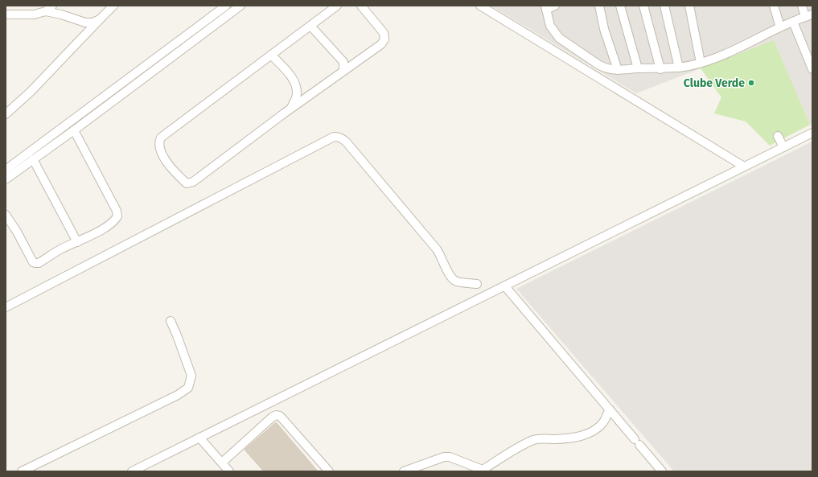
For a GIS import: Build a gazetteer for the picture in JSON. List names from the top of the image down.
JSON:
{
  "places": ["Clube Verde"]
}
